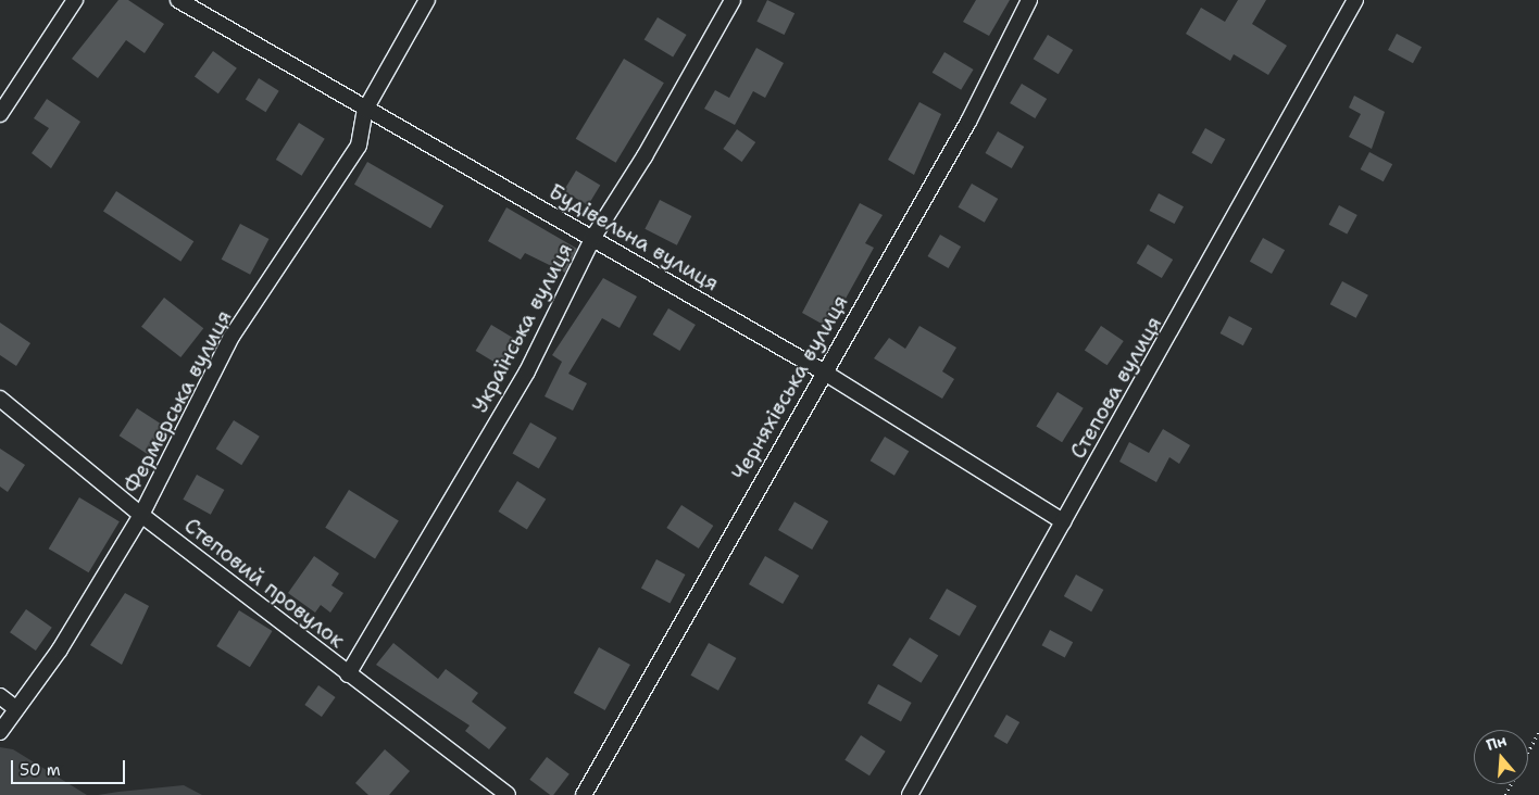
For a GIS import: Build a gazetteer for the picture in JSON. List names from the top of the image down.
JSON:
{
  "streets": {
    "street": [
      "Будівельна вулиця",
      "Українська вулиця",
      "Черняхівська вулиця",
      "Степова вулиця",
      "Фермерська вулиця",
      "Степовий провулок"
    ]
  },
  "crossings": [
    ["Будівельна вулиця", "Українська вулиця"],
    ["Будівельна вулиця", "Черняхівська вулиця"],
    ["Будівельна вулиця", "Степова вулиця"],
    ["Будівельна вулиця", "Фермерська вулиця"],
    ["Українська вулиця", "Степовий провулок"],
    ["Фермерська вулиця", "Степовий провулок"]
  ],
  "scale_bar": "50 m",
  "north": "top"
}
